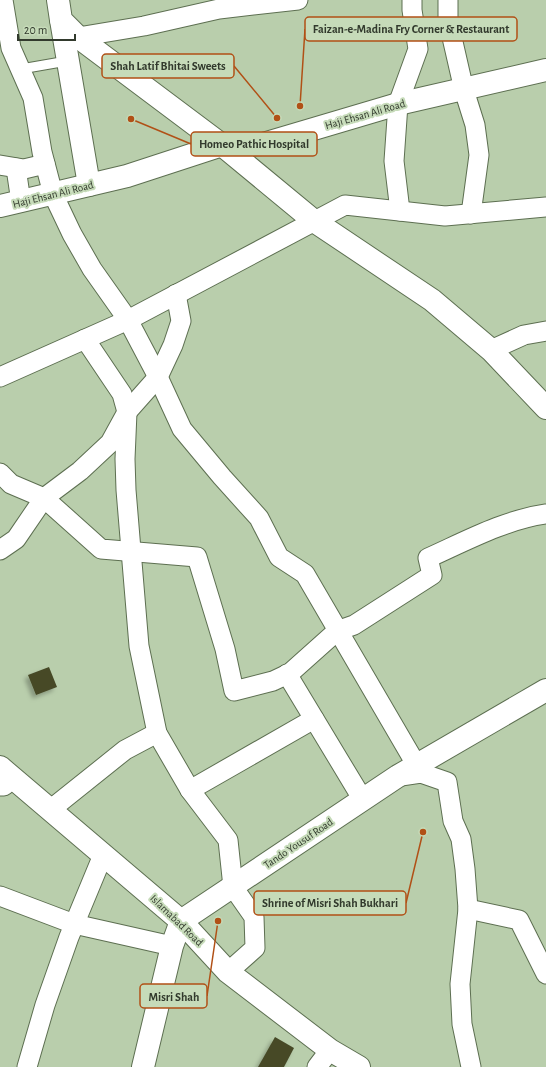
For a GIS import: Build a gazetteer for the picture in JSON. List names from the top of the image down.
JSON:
{
  "streets": {
    "street": ["Haji Ehsan Ali Road", "Tando Yousuf Road", "Islamabad Road"]
  },
  "crossings": [
    ["Tando Yousuf Road", "Islamabad Road"]
  ],
  "places": [
    "Faizan-e-Madina Fry Corner & Restaurant",
    "Shah Latif Bhitai Sweets",
    "Homeo Pathic Hospital",
    "Shrine of Misri Shah Bukhari",
    "Misri Shah"
  ],
  "scale_bar": "20 m"
}
